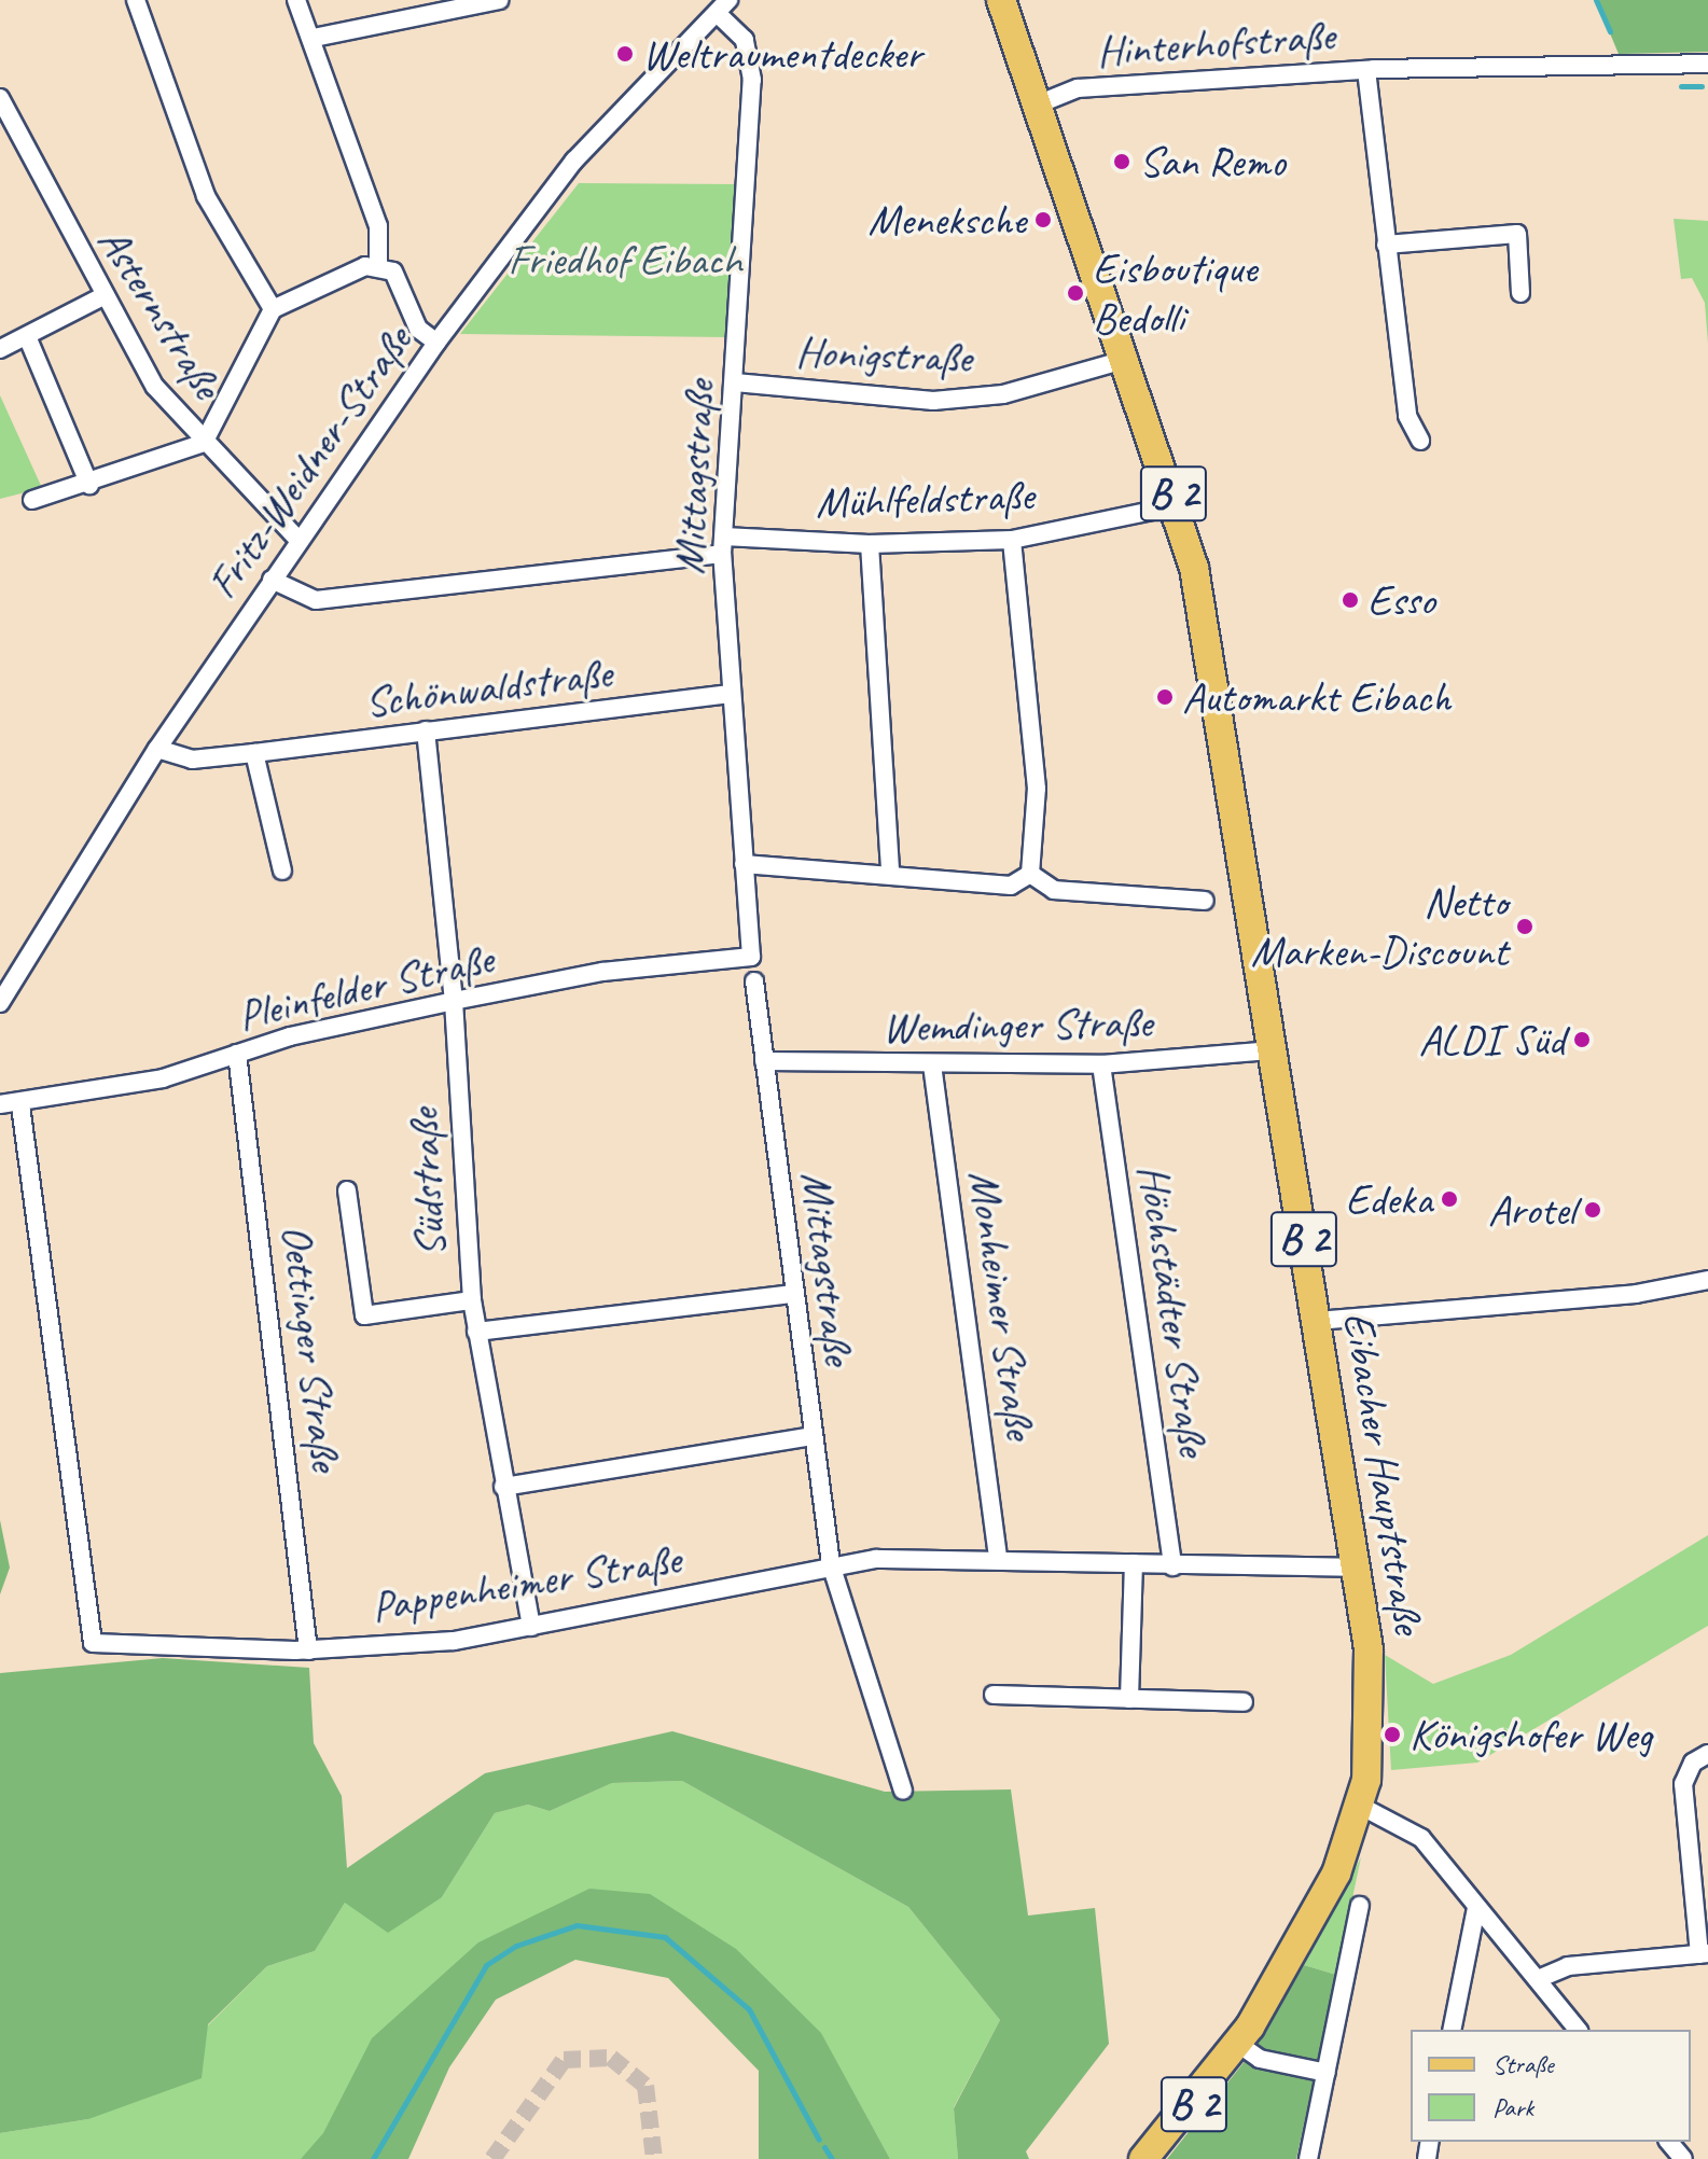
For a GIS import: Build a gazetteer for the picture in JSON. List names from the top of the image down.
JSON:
{
  "streets": {
    "main road": ["B 2", "Eibacher Hauptstraße"],
    "street": [
      "Hinterhofstraße",
      "Asternstraße",
      "Honigstraße",
      "Fritz-Weidner-Straße",
      "Mittagstraße",
      "Mühlfeldstraße",
      "Schönwaldstraße",
      "Pleinfelder Straße",
      "Wemdinger Straße",
      "Südstraße",
      "Monheimer Straße",
      "Höchstädter Straße",
      "Oettinger Straße",
      "Pappenheimer Straße"
    ]
  },
  "crossings": [
    ["Hinterhofstraße", "Eibacher Hauptstraße"],
    ["Asternstraße", "Fritz-Weidner-Straße"],
    ["Honigstraße", "Mittagstraße"],
    ["Honigstraße", "Eibacher Hauptstraße"],
    ["Fritz-Weidner-Straße", "Mittagstraße"],
    ["Fritz-Weidner-Straße", "Mühlfeldstraße"],
    ["Fritz-Weidner-Straße", "Schönwaldstraße"],
    ["Mittagstraße", "Mühlfeldstraße"],
    ["Mittagstraße", "Schönwaldstraße"],
    ["Mittagstraße", "Pleinfelder Straße"],
    ["Mittagstraße", "Wemdinger Straße"],
    ["Mittagstraße", "Pappenheimer Straße"],
    ["Mühlfeldstraße", "Eibacher Hauptstraße"],
    ["Schönwaldstraße", "Südstraße"],
    ["Pleinfelder Straße", "Südstraße"],
    ["Pleinfelder Straße", "Oettinger Straße"],
    ["Pleinfelder Straße", "Pappenheimer Straße"],
    ["Wemdinger Straße", "Monheimer Straße"],
    ["Wemdinger Straße", "Höchstädter Straße"],
    ["Wemdinger Straße", "Eibacher Hauptstraße"],
    ["Südstraße", "Pappenheimer Straße"],
    ["Monheimer Straße", "Pappenheimer Straße"],
    ["Höchstädter Straße", "Pappenheimer Straße"],
    ["Oettinger Straße", "Pappenheimer Straße"],
    ["Eibacher Hauptstraße", "Pappenheimer Straße"]
  ],
  "parks": ["Friedhof Eibach"],
  "places": [
    "Weltraumentdecker",
    "San Remo",
    "Meneksche",
    "Eisboutique Bedolli",
    "Esso",
    "Automarkt Eibach",
    "Netto Marken-Discount",
    "ALDI Süd",
    "Edeka",
    "Arotel",
    "Königshofer Weg"
  ],
  "legend": ["Straße", "Park"]
}
